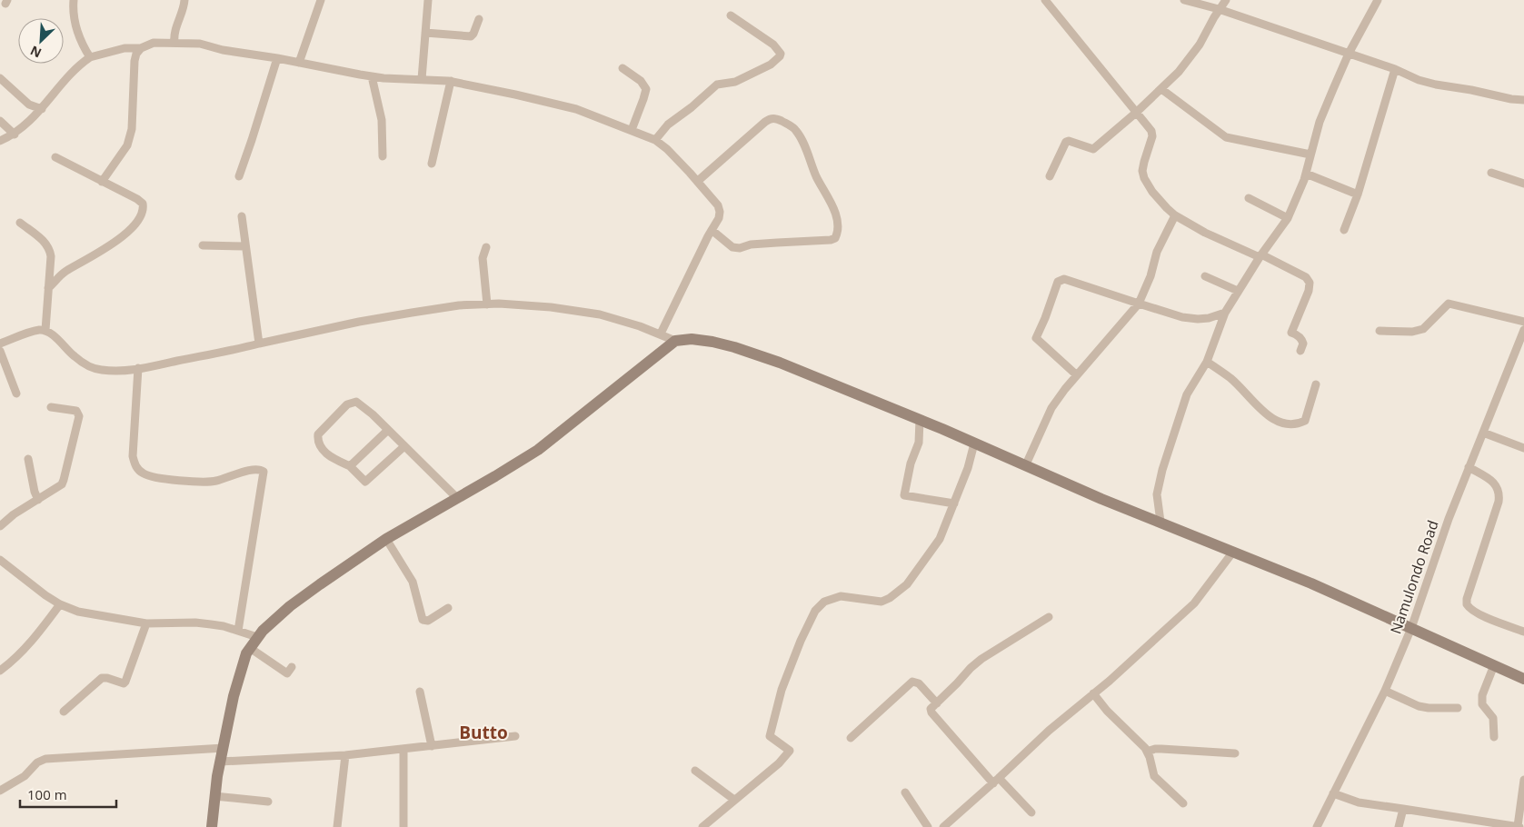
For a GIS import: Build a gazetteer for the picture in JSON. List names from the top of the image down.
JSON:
{
  "streets": {
    "street": ["Namulondo Road"]
  },
  "districts": ["Butto"],
  "scale_bar": "100 m",
  "north": "bottom left"
}
